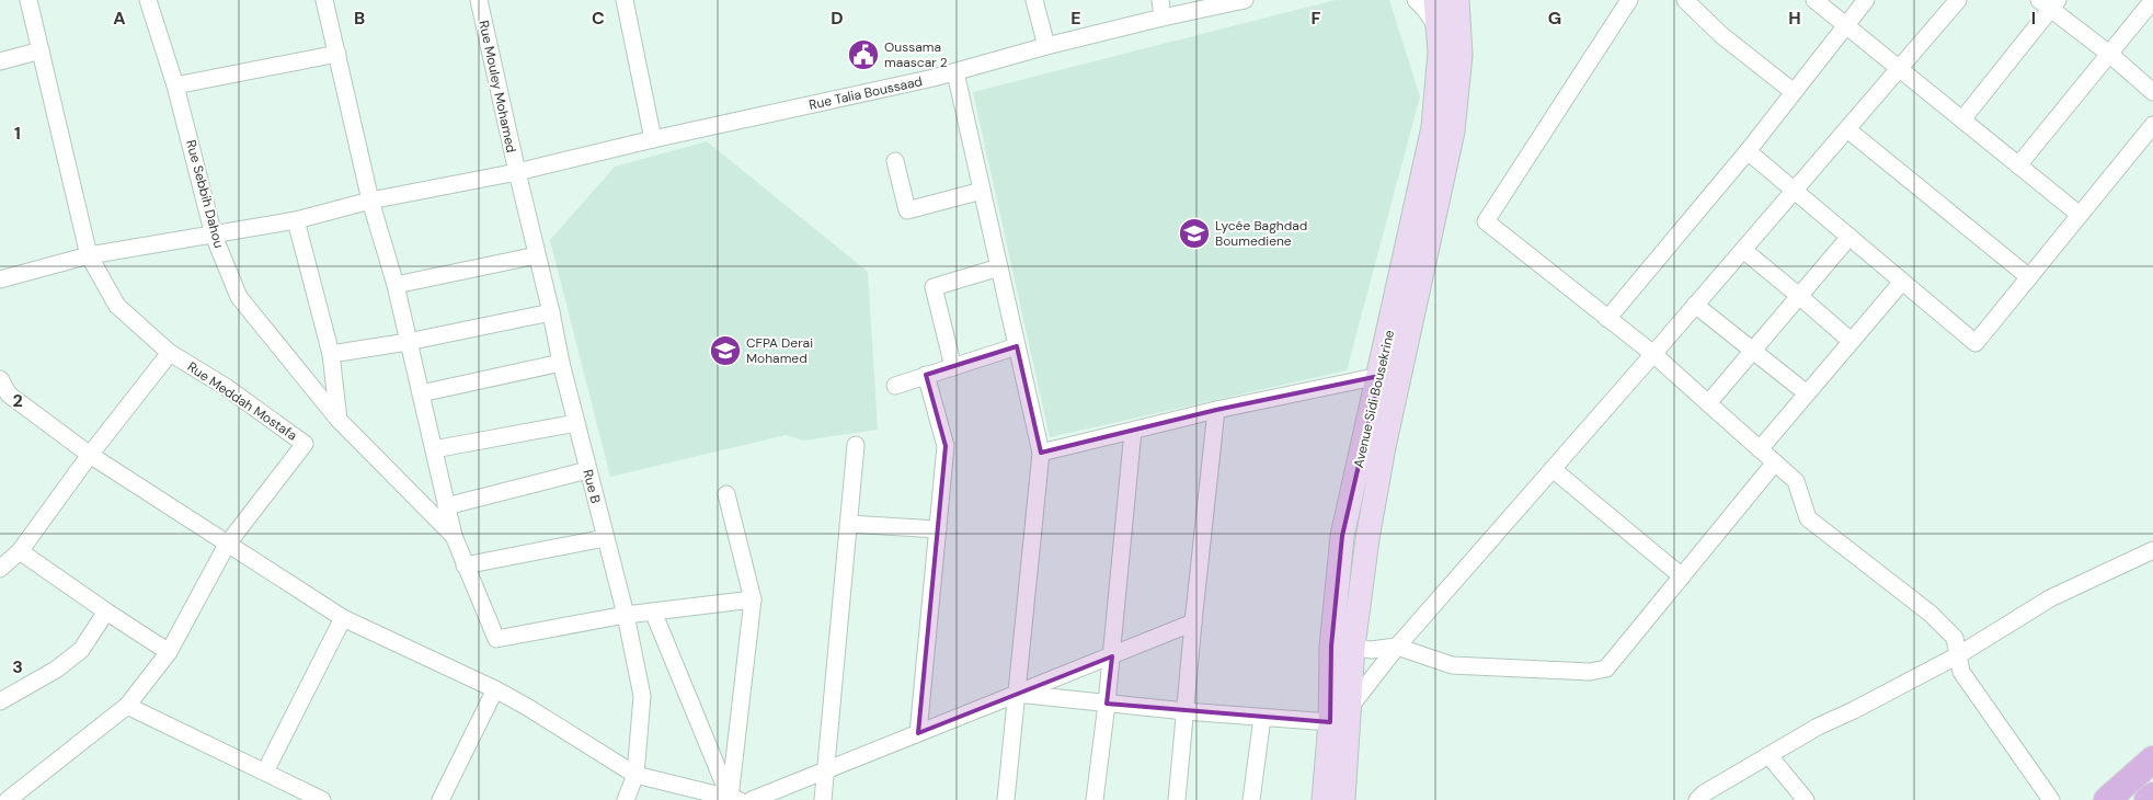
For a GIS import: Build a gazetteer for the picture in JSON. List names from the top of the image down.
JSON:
{
  "streets": {
    "main road": ["Avenue Sidi Bousekrine"],
    "street": [
      "Rue Mouley Mohamed",
      "Rue Talia Boussaad",
      "Rue Sebbih Dahou",
      "Rue Meddah Mostafa",
      "Rue B"
    ]
  },
  "crossings": [
    ["Rue Mouley Mohamed", "Rue Talia Boussaad"],
    ["Rue Mouley Mohamed", "Rue B"],
    ["Rue Talia Boussaad", "Rue Sebbih Dahou"],
    ["Rue Talia Boussaad", "Rue Meddah Mostafa"],
    ["Rue Talia Boussaad", "Rue B"]
  ],
  "places": {
    "public building": ["Oussama maascar 2"],
    "school or university": ["Lycée Baghdad Boumediene", "CFPA Derai Mohamed"]
  },
  "grid": {
    "columns": [
      "A",
      "B",
      "C",
      "D",
      "E",
      "F",
      "G",
      "H",
      "I"
    ],
    "rows": ["1", "2", "3"]
  }
}
